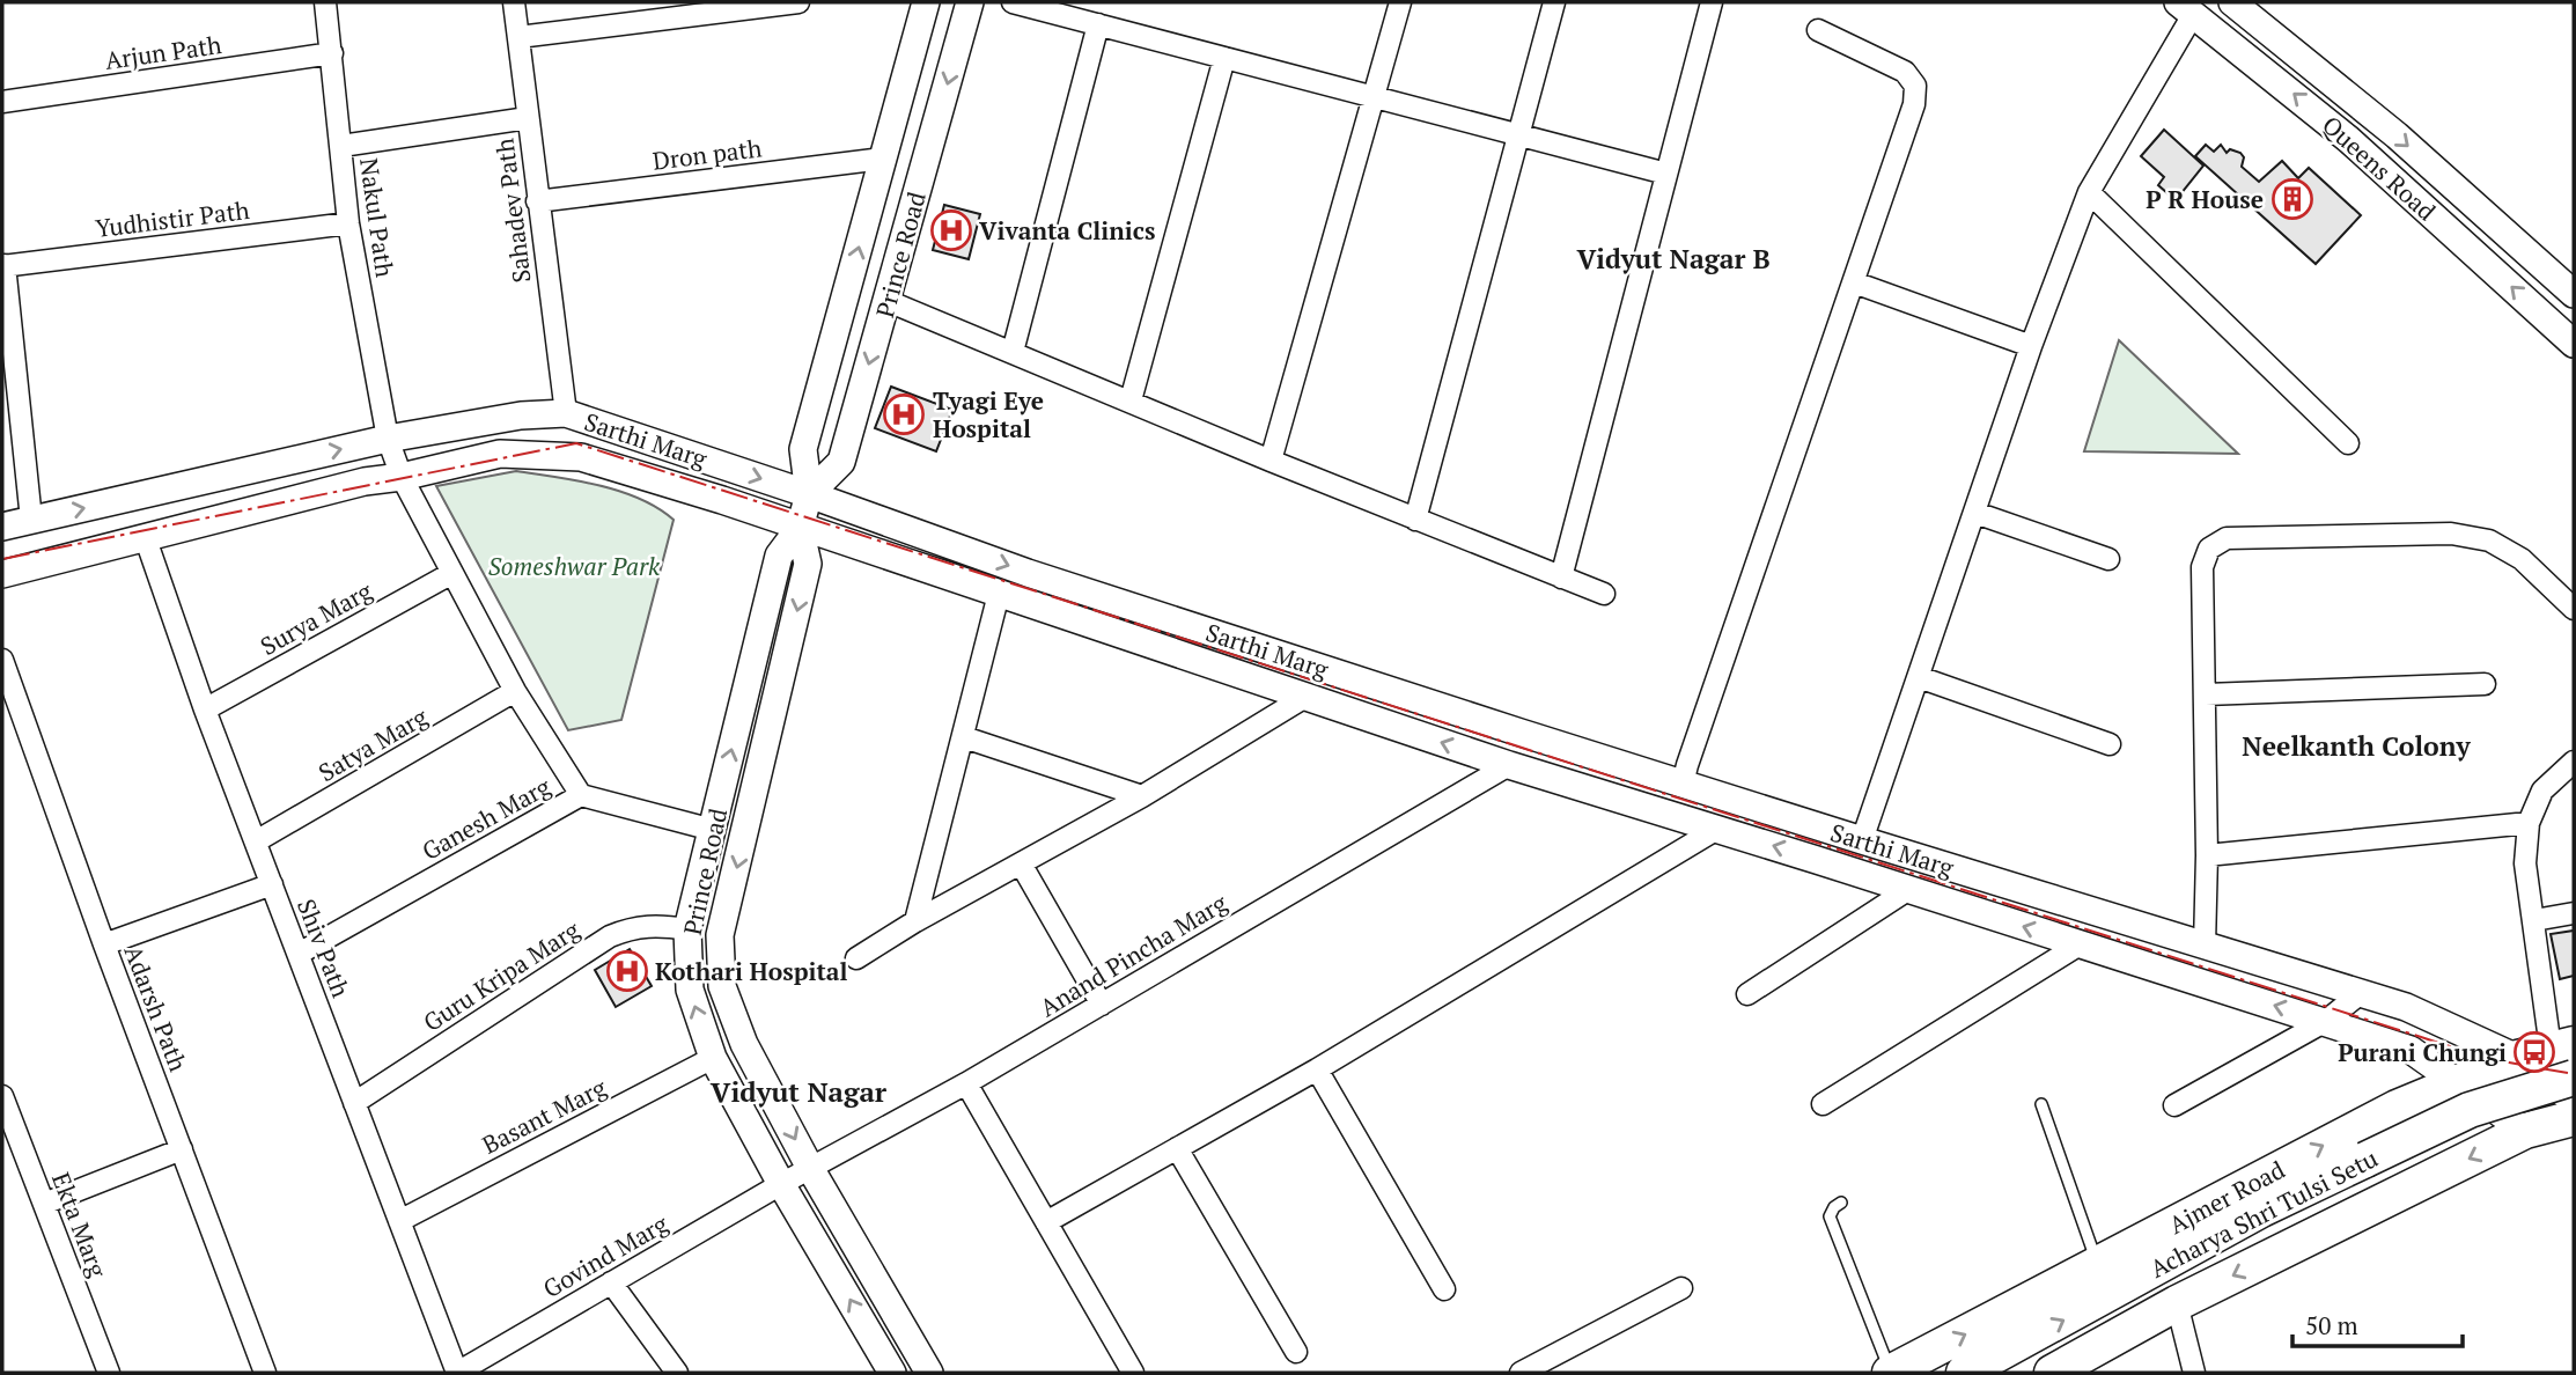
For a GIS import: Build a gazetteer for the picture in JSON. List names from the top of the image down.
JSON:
{
  "streets": {
    "highway": ["Ajmer Road", "Acharya Shri Tulsi Setu"],
    "street": [
      "Arjun Path",
      "Dron path",
      "Queens Road",
      "Sahadev Path",
      "Nakul Path",
      "Yudhistir Path",
      "Prince Road",
      "Sarthi Marg",
      "Surya Marg",
      "Satya Marg",
      "Ganesh Marg",
      "Shiv Path",
      "Anand Pincha Marg",
      "Guru Kripa Marg",
      "Adarsh Path",
      "Basant Marg",
      "Ekta Marg",
      "Govind Marg"
    ]
  },
  "crossings": [
    ["Arjun Path", "Nakul Path"],
    ["Dron path", "Sahadev Path"],
    ["Dron path", "Prince Road"],
    ["Sahadev Path", "Sarthi Marg"],
    ["Nakul Path", "Yudhistir Path"],
    ["Nakul Path", "Sarthi Marg"],
    ["Nakul Path", "Surya Marg"],
    ["Nakul Path", "Satya Marg"],
    ["Nakul Path", "Ganesh Marg"],
    ["Prince Road", "Sarthi Marg"],
    ["Prince Road", "Ganesh Marg"],
    ["Prince Road", "Anand Pincha Marg"],
    ["Prince Road", "Guru Kripa Marg"],
    ["Prince Road", "Basant Marg"],
    ["Prince Road", "Govind Marg"],
    ["Sarthi Marg", "Ajmer Road"],
    ["Surya Marg", "Shiv Path"],
    ["Satya Marg", "Shiv Path"],
    ["Ganesh Marg", "Shiv Path"],
    ["Shiv Path", "Guru Kripa Marg"],
    ["Shiv Path", "Basant Marg"],
    ["Shiv Path", "Govind Marg"],
    ["Anand Pincha Marg", "Govind Marg"]
  ],
  "districts": ["Vidyut Nagar B", "Neelkanth Colony", "Vidyut Nagar"],
  "parks": ["Someshwar Park"],
  "places": {
    "building": ["P R House"],
    "hospital": ["Vivanta Clinics", "Tyagi Eye Hospital", "Kothari Hospital"],
    "bus stop": ["Purani Chungi"]
  },
  "scale_bar": "50 m"
}
